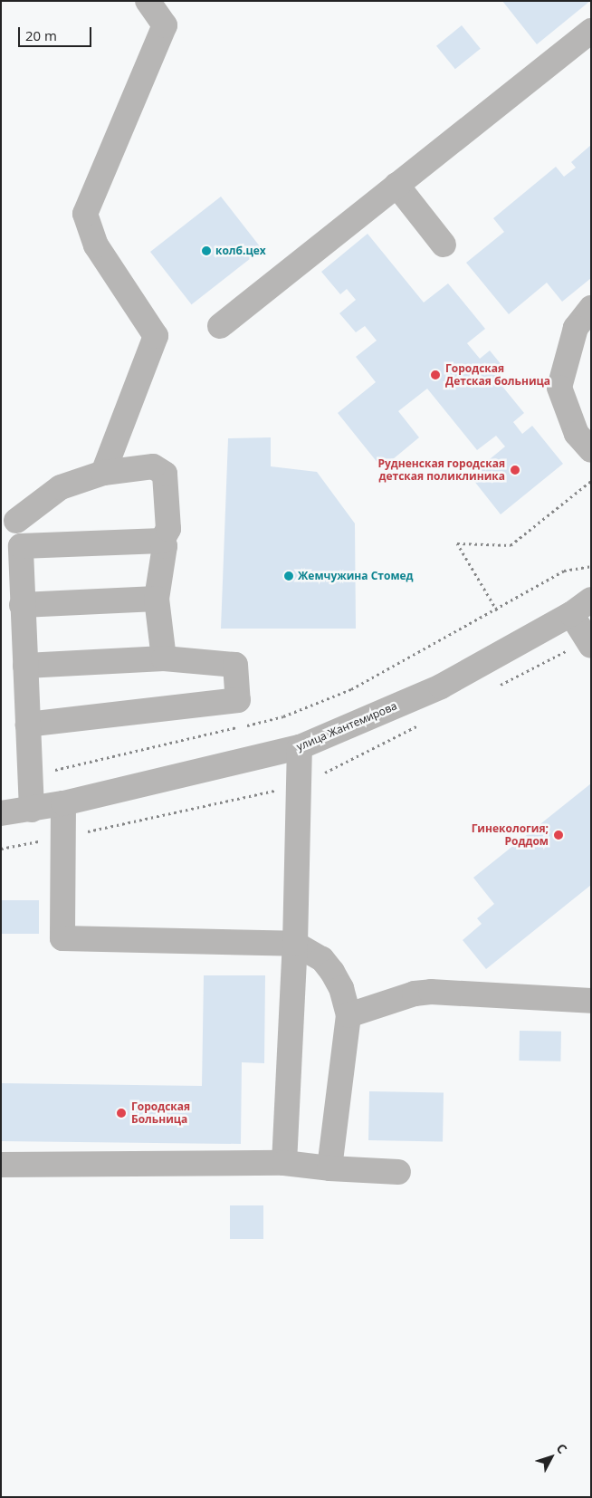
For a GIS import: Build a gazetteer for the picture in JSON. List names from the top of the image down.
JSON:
{
  "streets": {
    "street": ["улица Жантемирова"]
  },
  "places": [
    "колб.цех",
    "Городская Детская больница",
    "Рудненская городская детская поликлиника",
    "Жемчужина Стомед",
    "Гинекология; Роддом",
    "Городская Больница"
  ],
  "scale_bar": "20 m",
  "north": "top right"
}
